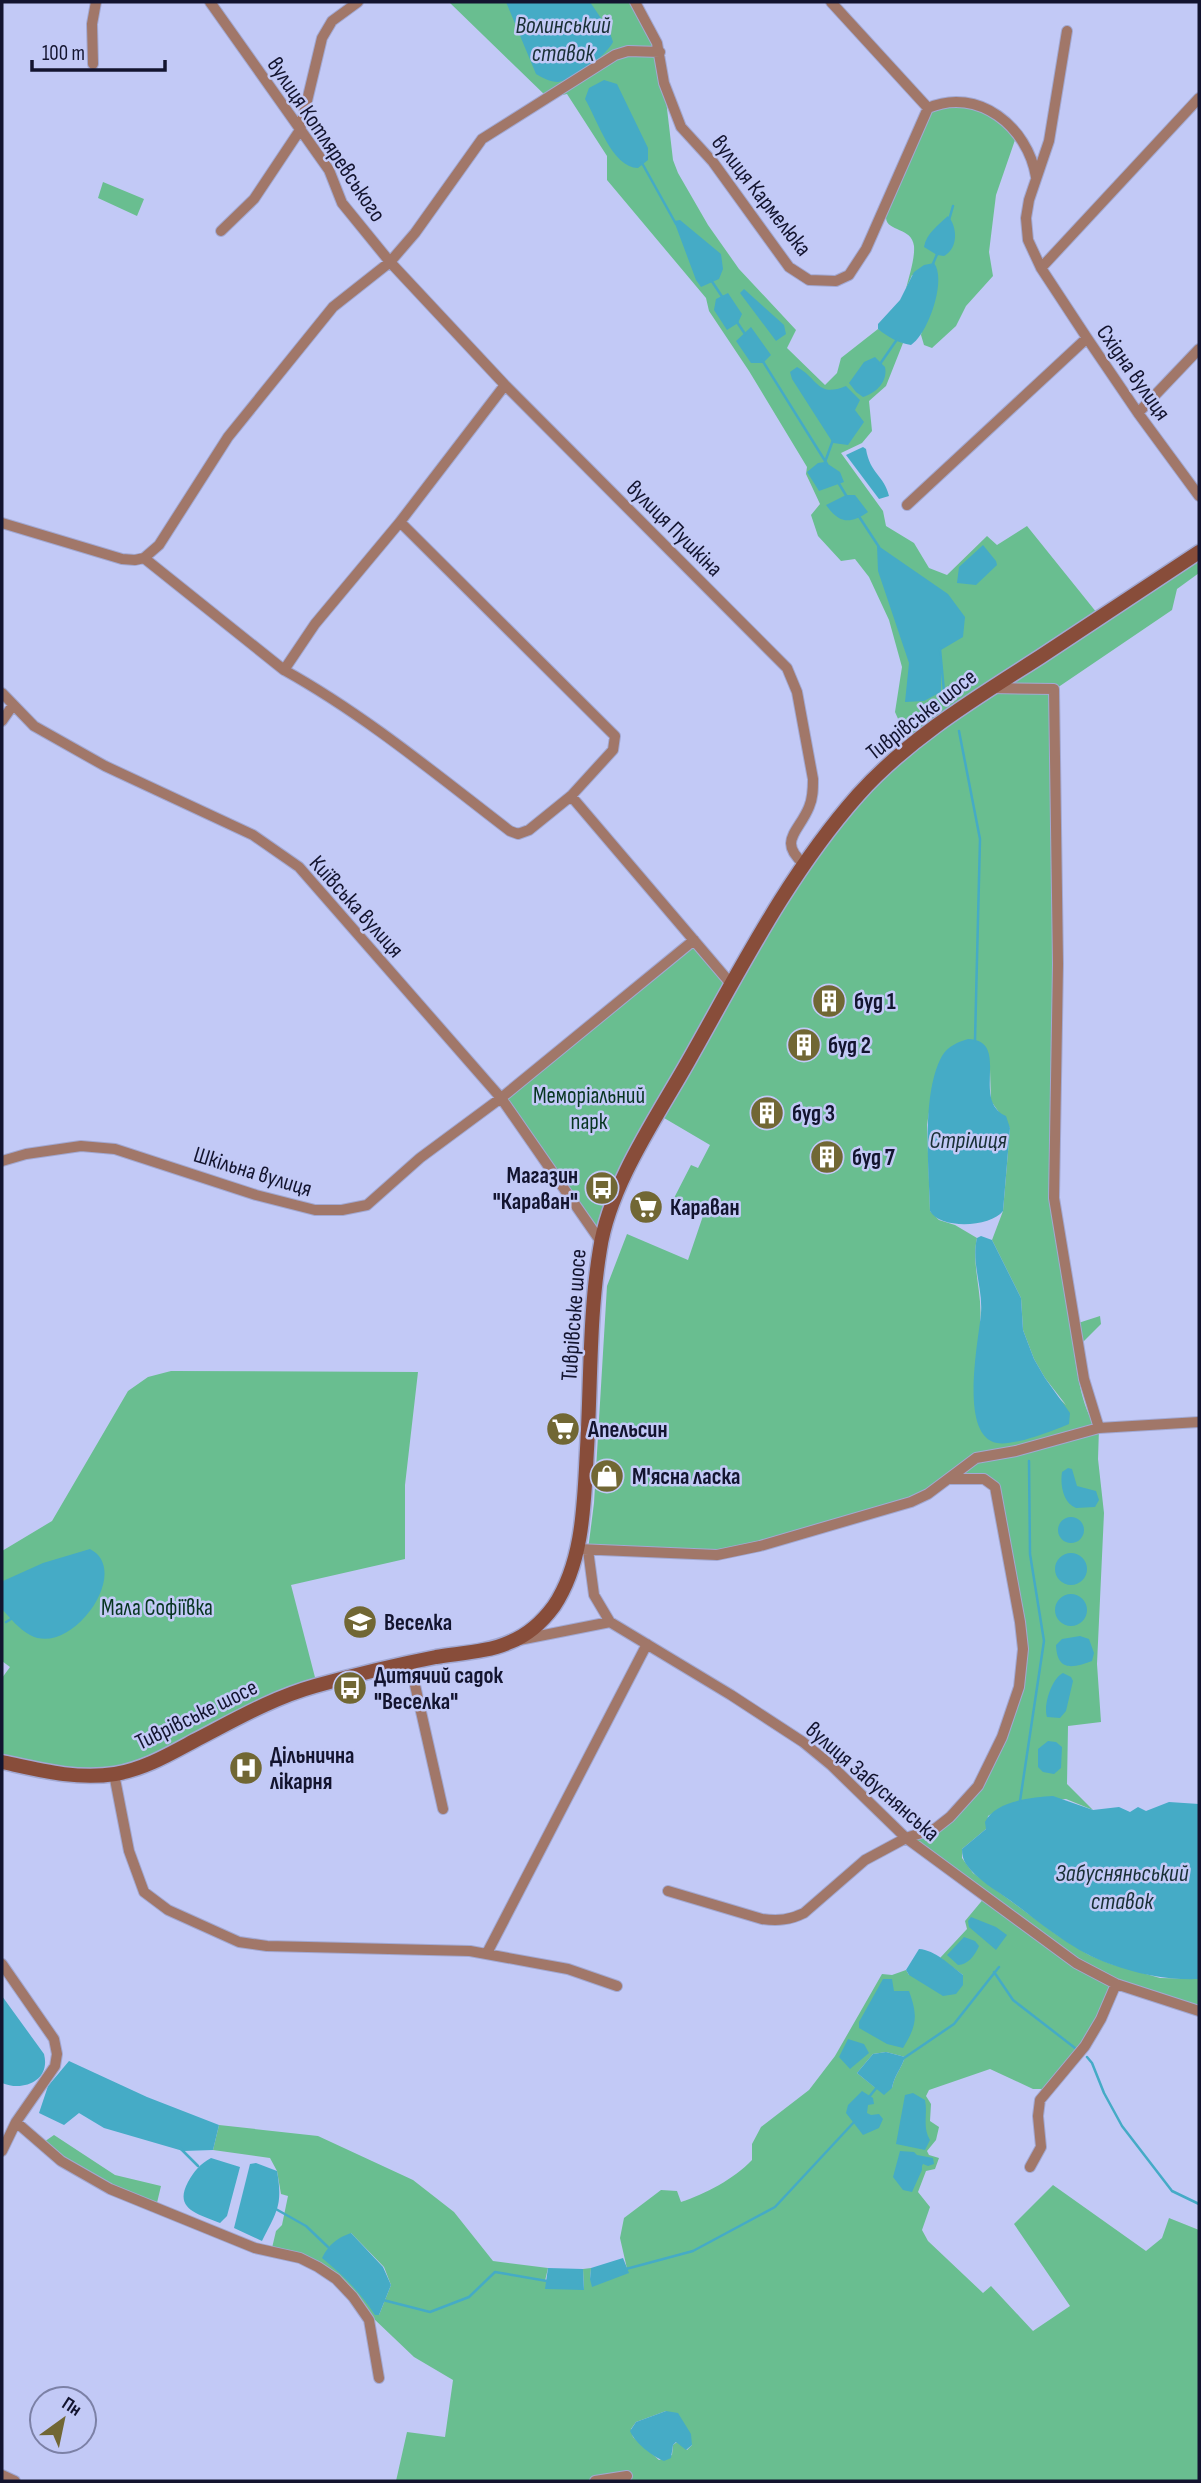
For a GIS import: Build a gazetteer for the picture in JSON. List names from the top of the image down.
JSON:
{
  "streets": {
    "main road": ["Тиврівське шосе"],
    "street": [
      "вулиця Котляревського",
      "вулиця Кармелюка",
      "Східна вулиця",
      "вулиця Пушкіна",
      "Київська вулиця",
      "Шкільна вулиця",
      "вулиця Забуснянська"
    ]
  },
  "crossings": [
    ["вулиця Котляревського", "вулиця Пушкіна"],
    ["вулиця Пушкіна", "Тиврівське шосе"],
    ["Тиврівське шосе", "Київська вулиця"],
    ["Київська вулиця", "Шкільна вулиця"]
  ],
  "water": ["Волинський ставок", "Стрілиця", "Забусняньський ставок"],
  "parks": ["Меморіальний парк", "Мала Софіївка"],
  "places": {
    "building": [
      "буд 1",
      "буд 2",
      "буд 3",
      "буд 7"
    ],
    "bus stop": ["Магазин \"Караван\"", "Дитячий садок \"Веселка\""],
    "supermarket": ["Караван", "Апельсин"],
    "shop": ["М'ясна ласка"],
    "school or university": ["Веселка"],
    "hospital": ["Дільнична лікарня"]
  },
  "scale_bar": "100 m",
  "north": "top right"
}
